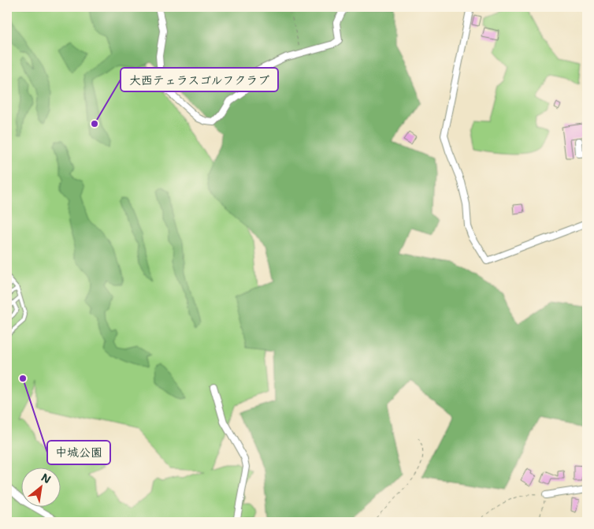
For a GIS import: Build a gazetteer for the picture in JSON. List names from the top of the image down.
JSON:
{
  "places": ["大西テェラスゴルフクラブ", "中城公園"],
  "north": "top right"
}
